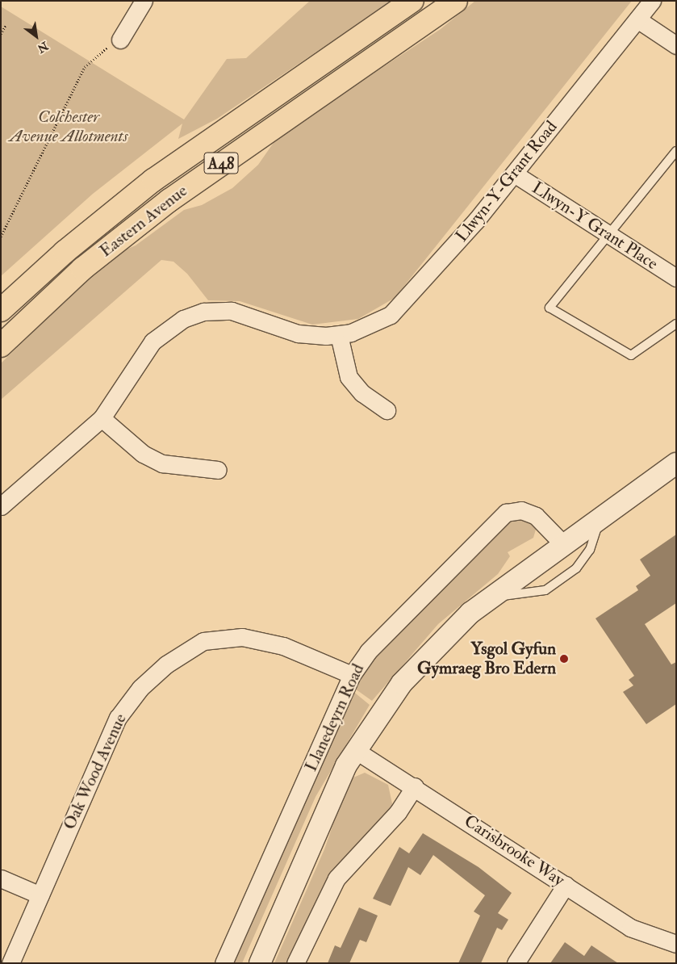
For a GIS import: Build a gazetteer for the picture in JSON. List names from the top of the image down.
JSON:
{
  "streets": {
    "highway": ["A48", "Eastern Avenue"],
    "street": [
      "Llwyn-Y-Grant Road",
      "Llwyn-Y Grant Place",
      "Llanedeyrn Road",
      "Oak Wood Avenue",
      "Carisbrooke Way"
    ]
  },
  "crossings": [
    ["Llwyn-Y-Grant Road", "Llwyn-Y Grant Place"],
    ["Llanedeyrn Road", "Oak Wood Avenue"],
    ["Llanedeyrn Road", "Carisbrooke Way"]
  ],
  "parks": ["Colchester Avenue Allotments"],
  "places": ["Ysgol Gyfun Gymraeg Bro Edern"],
  "north": "bottom right"
}
